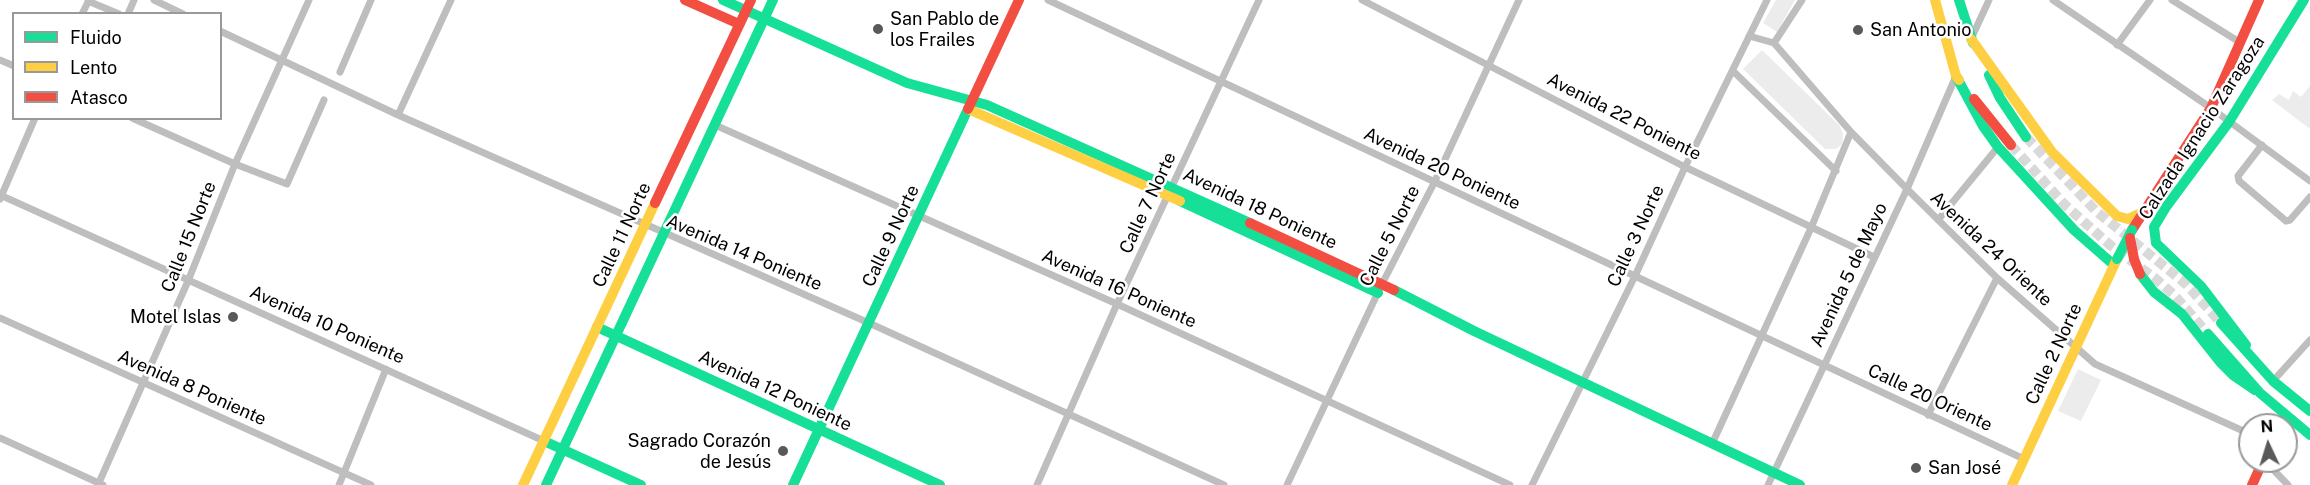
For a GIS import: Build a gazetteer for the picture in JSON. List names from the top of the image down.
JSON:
{
  "streets": {
    "main road": [
      "Calzada Ignacio Zaragoza",
      "Avenida 18 Poniente",
      "Calle 11 Norte",
      "Calle 9 Norte",
      "Avenida 10 Poniente",
      "Calle 2 Norte",
      "Avenida 12 Poniente"
    ],
    "street": [
      "Avenida 22 Poniente",
      "Avenida 20 Poniente",
      "Calle 7 Norte",
      "Calle 5 Norte",
      "Calle 3 Norte",
      "Calle 15 Norte",
      "Avenida 24 Oriente",
      "Avenida 14 Poniente",
      "Avenida 5 de Mayo",
      "Avenida 16 Poniente",
      "Avenida 8 Poniente",
      "Calle 20 Oriente"
    ]
  },
  "crossings": [
    ["Avenida 22 Poniente", "Calle 5 Norte"],
    ["Avenida 22 Poniente", "Calle 3 Norte"],
    ["Avenida 22 Poniente", "Avenida 5 de Mayo"],
    ["Calzada Ignacio Zaragoza", "Calle 2 Norte"],
    ["Avenida 20 Poniente", "Calle 7 Norte"],
    ["Avenida 20 Poniente", "Calle 5 Norte"],
    ["Avenida 20 Poniente", "Calle 3 Norte"],
    ["Avenida 20 Poniente", "Avenida 5 de Mayo"],
    ["Avenida 20 Poniente", "Calle 20 Oriente"],
    ["Calle 7 Norte", "Avenida 18 Poniente"],
    ["Calle 7 Norte", "Avenida 14 Poniente"],
    ["Calle 7 Norte", "Avenida 16 Poniente"],
    ["Avenida 18 Poniente", "Calle 11 Norte"],
    ["Avenida 18 Poniente", "Calle 9 Norte"],
    ["Avenida 18 Poniente", "Calle 5 Norte"],
    ["Avenida 18 Poniente", "Calle 3 Norte"],
    ["Avenida 18 Poniente", "Avenida 5 de Mayo"],
    ["Calle 11 Norte", "Avenida 14 Poniente"],
    ["Calle 11 Norte", "Avenida 16 Poniente"],
    ["Calle 11 Norte", "Avenida 10 Poniente"],
    ["Calle 11 Norte", "Avenida 12 Poniente"],
    ["Calle 9 Norte", "Avenida 14 Poniente"],
    ["Calle 9 Norte", "Avenida 16 Poniente"],
    ["Calle 9 Norte", "Avenida 12 Poniente"],
    ["Calle 5 Norte", "Avenida 16 Poniente"],
    ["Calle 15 Norte", "Avenida 14 Poniente"],
    ["Calle 15 Norte", "Avenida 10 Poniente"],
    ["Calle 15 Norte", "Avenida 8 Poniente"],
    ["Avenida 24 Oriente", "Avenida 5 de Mayo"],
    ["Avenida 24 Oriente", "Calle 2 Norte"],
    ["Avenida 5 de Mayo", "Calle 20 Oriente"],
    ["Calle 2 Norte", "Calle 20 Oriente"]
  ],
  "places": [
    "San Pablo de los Frailes",
    "San Antonio",
    "Motel Islas",
    "Sagrado Corazón de Jesús",
    "San José"
  ],
  "legend": ["Fluido", "Lento", "Atasco"],
  "north": "top"
}
